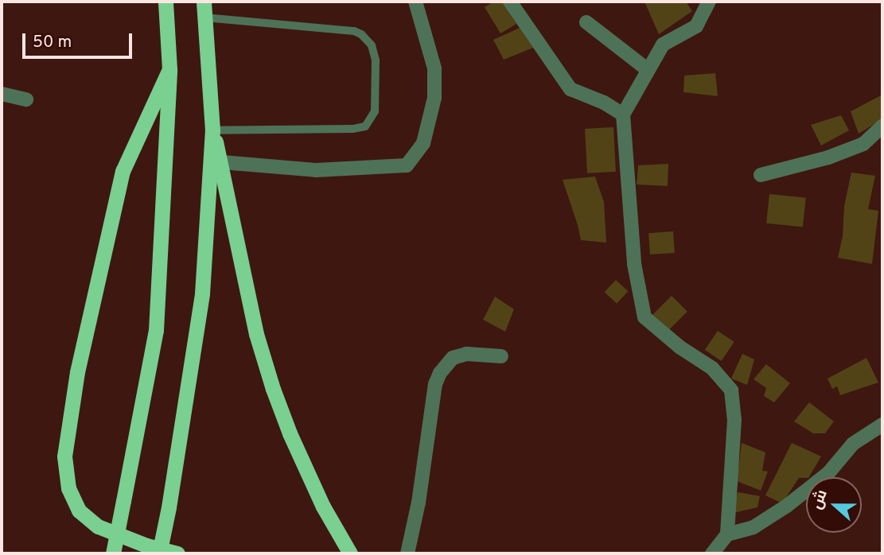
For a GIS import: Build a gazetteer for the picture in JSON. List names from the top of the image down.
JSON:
{
  "scale_bar": "50 m",
  "north": "left"
}
